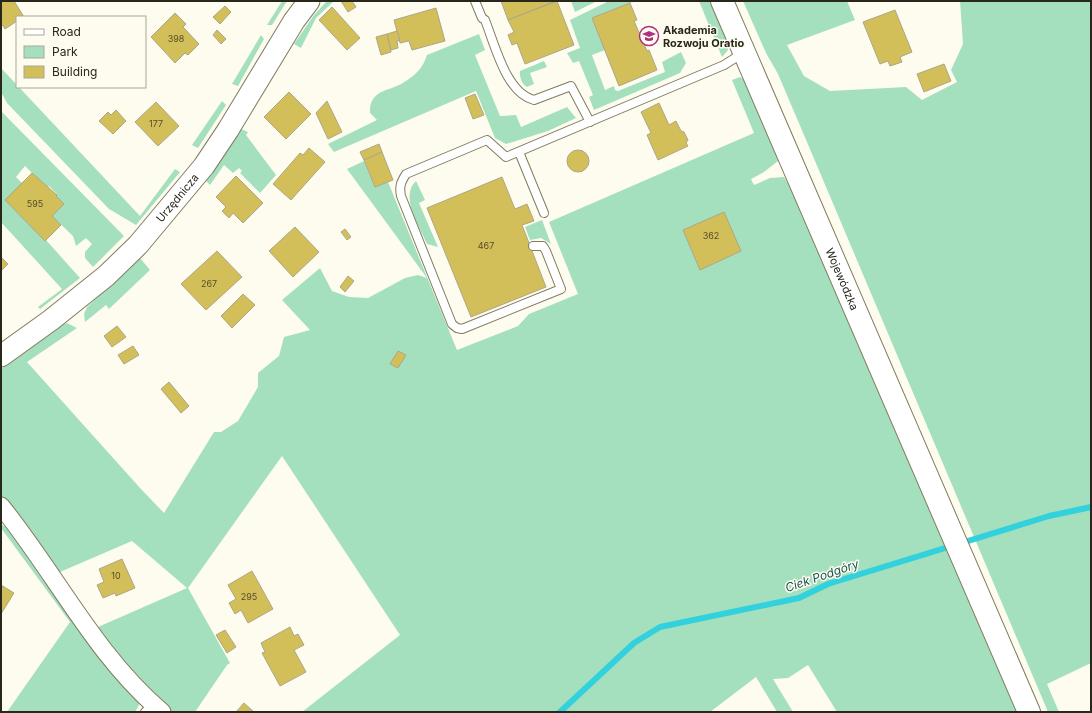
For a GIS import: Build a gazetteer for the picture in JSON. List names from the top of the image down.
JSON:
{
  "streets": {
    "main road": ["Wojewódzka"],
    "street": ["Urzędnicza"]
  },
  "water": ["Ciek Podgóry"],
  "places": {
    "school or university": ["Akademia Rozwoju Oratio"]
  },
  "house_numbers": [
    "398",
    "177",
    "595",
    "362",
    "467",
    "267",
    "10",
    "295"
  ],
  "legend": ["Road", "Park", "Building"]
}
